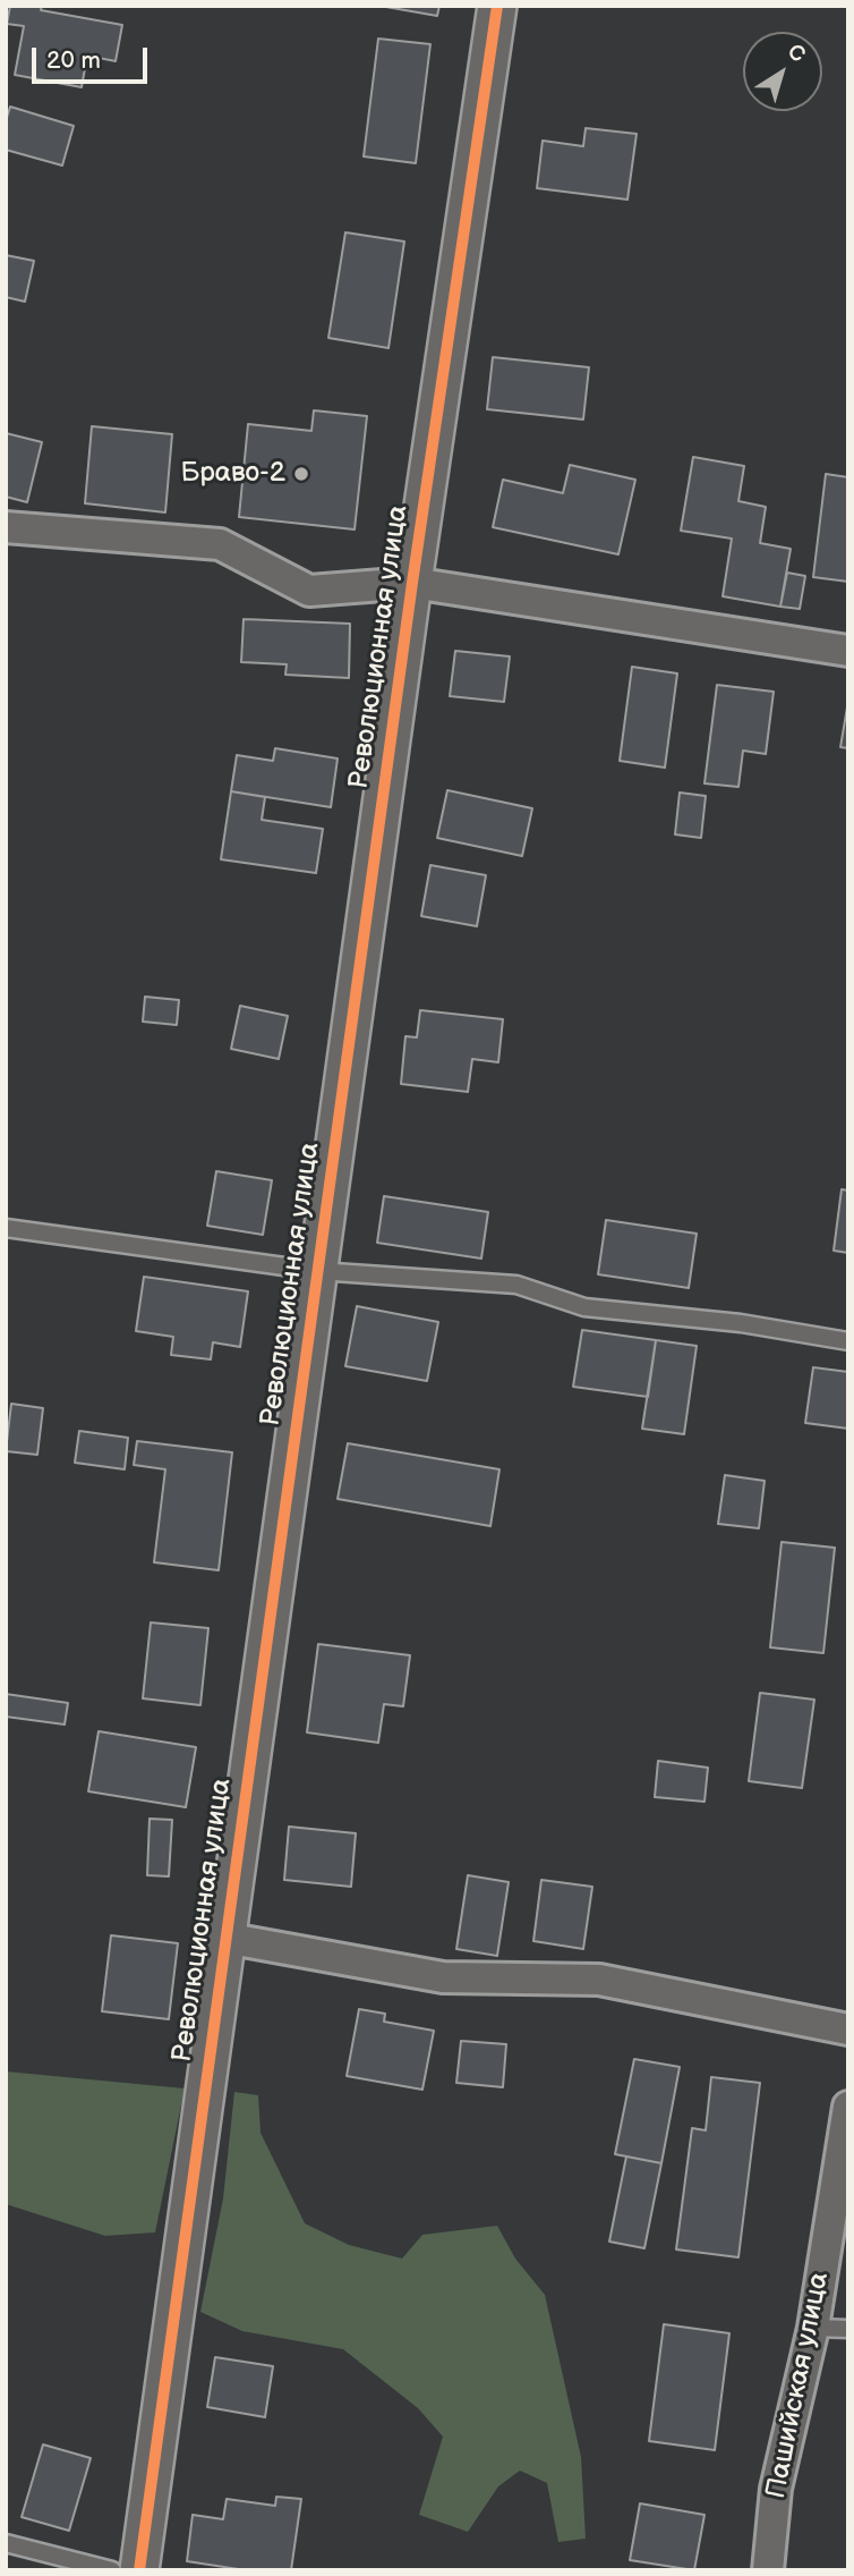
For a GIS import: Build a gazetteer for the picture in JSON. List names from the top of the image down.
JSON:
{
  "streets": {
    "street": ["Революционная улица", "Пашийская улица"]
  },
  "places": ["Браво-2"],
  "scale_bar": "20 m",
  "north": "top right"
}
